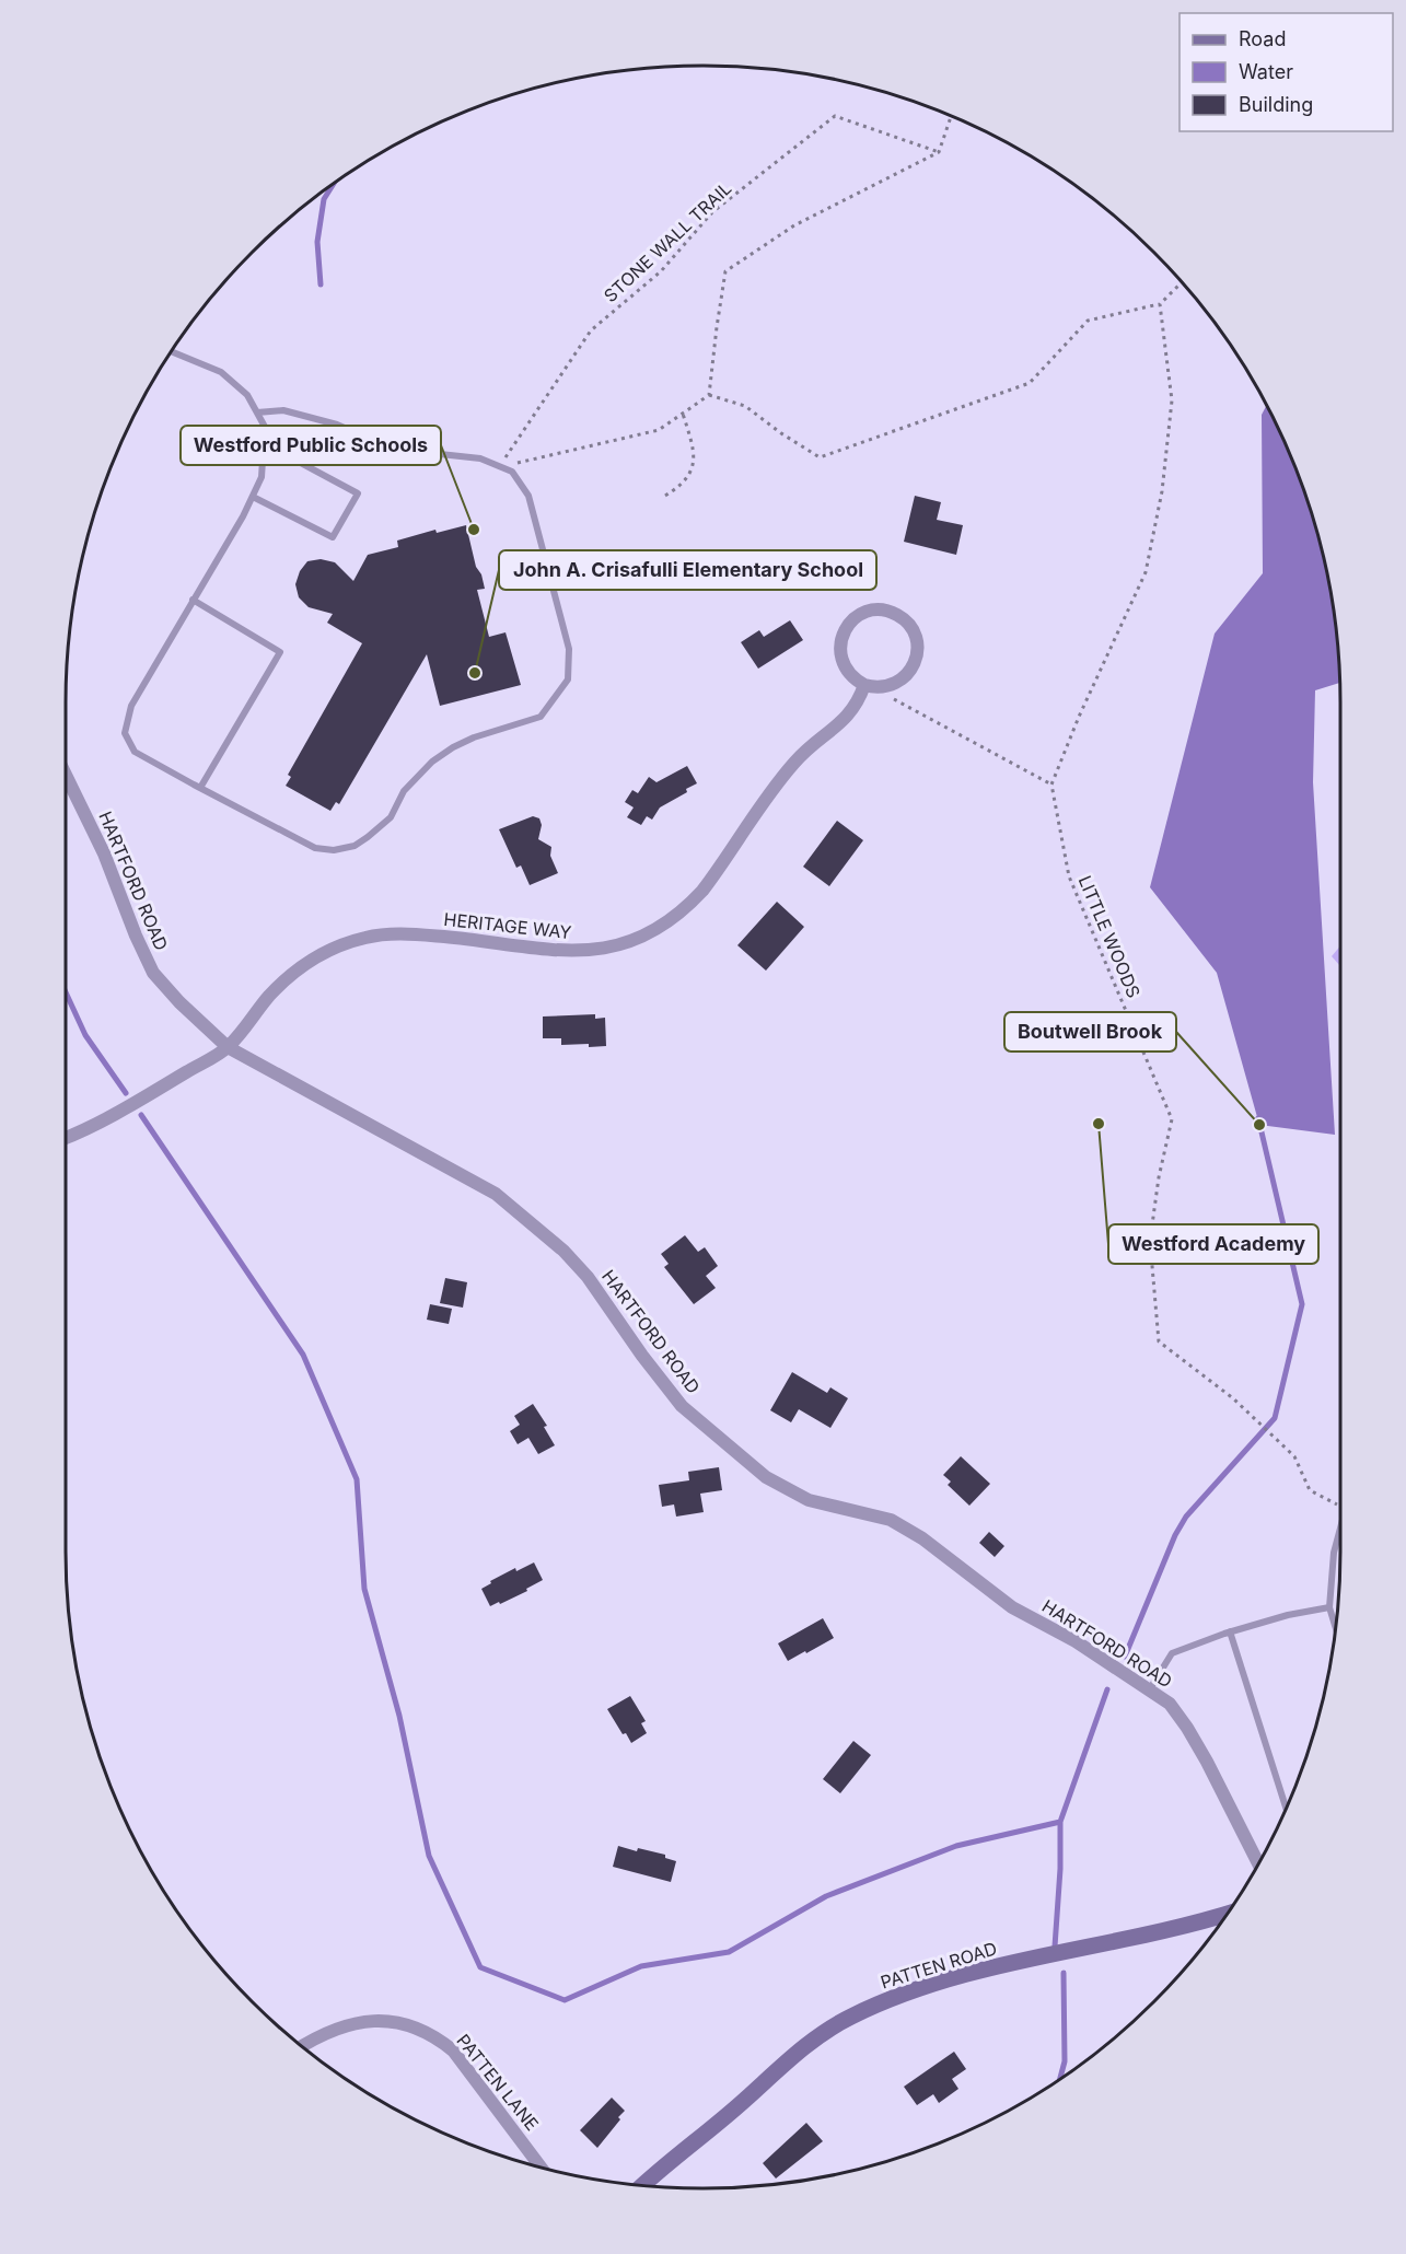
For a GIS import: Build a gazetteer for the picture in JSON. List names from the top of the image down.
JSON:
{
  "streets": {
    "street": [
      "HARTFORD ROAD",
      "HERITAGE WAY",
      "PATTEN ROAD",
      "PATTEN LANE"
    ],
    "path": ["STONE WALL TRAIL", "LITTLE WOODS"]
  },
  "crossings": [
    ["HARTFORD ROAD", "HERITAGE WAY"]
  ],
  "places": [
    "Westford Public Schools",
    "John A. Crisafulli Elementary School",
    "Westford Academy",
    "Boutwell Brook"
  ],
  "legend": ["Road", "Water", "Building"]
}
